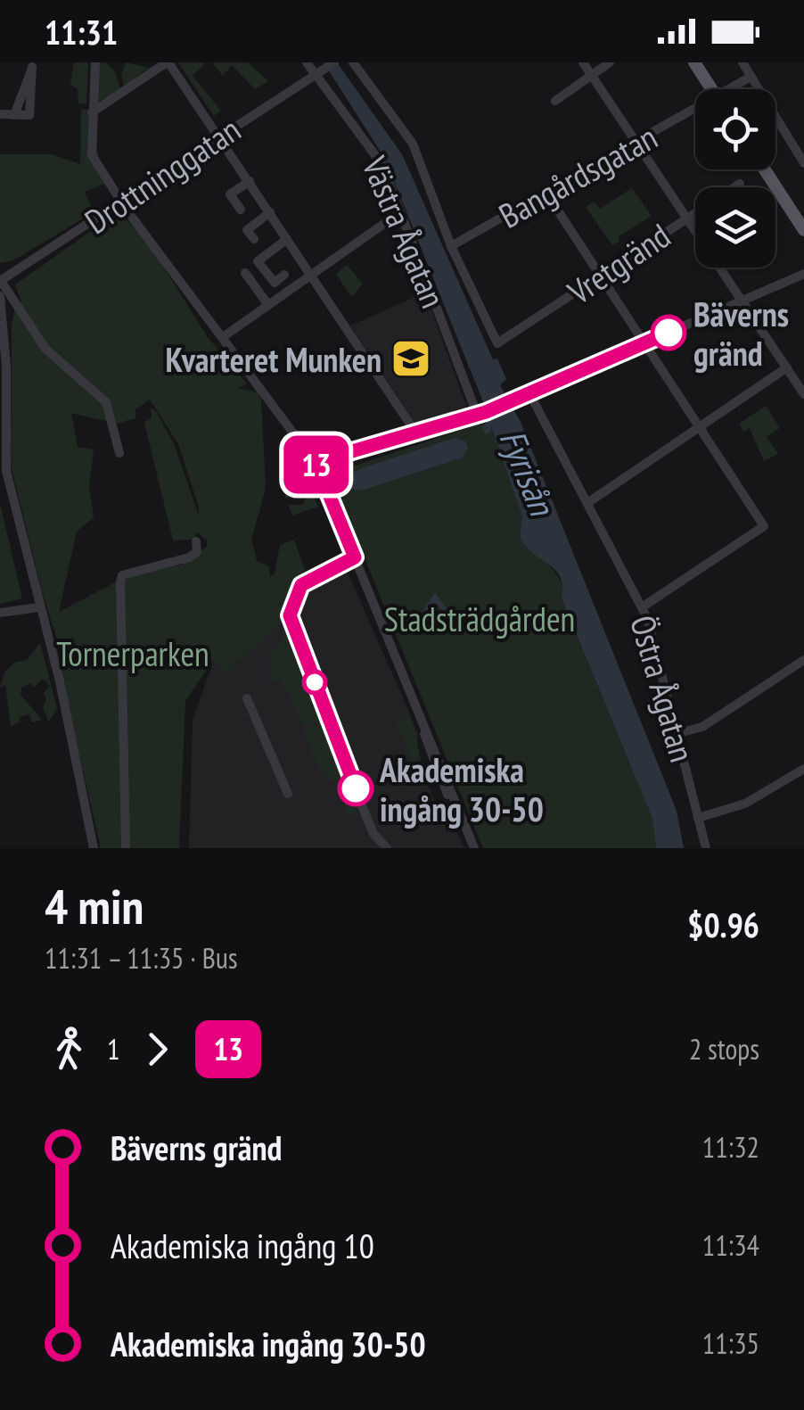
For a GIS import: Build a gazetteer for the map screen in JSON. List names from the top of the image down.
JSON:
{
  "streets": {
    "street": [
      "Drottninggatan",
      "Bangårdsgatan",
      "Västra Ågatan",
      "Vretgränd",
      "Östra Ågatan"
    ]
  },
  "crossings": [
    ["Drottninggatan", "Västra Ågatan"],
    ["Bangårdsgatan", "Vretgränd"]
  ],
  "water": ["Fyrisån"],
  "parks": ["Stadsträdgården", "Tornerparken"],
  "places": {
    "other": ["Bäverns gränd", "Akademiska ingång 30-50"],
    "school or university": ["Kvarteret Munken"]
  },
  "lines": ["bus line 13"],
  "page": {
    "status": "11:31",
    "on_map": "13",
    "heading": ["4 min", "11:31 – 11:35 · Bus", "$0.96"],
    "legs": ["1", "13", "2 stops"],
    "list": [
      {
        "name": "Bäverns gränd",
        "value": "11:32"
      },
      {
        "name": "Akademiska ingång 10",
        "value": "11:34"
      },
      {
        "name": "Akademiska ingång 30-50",
        "value": "11:35"
      }
    ]
  }
}
